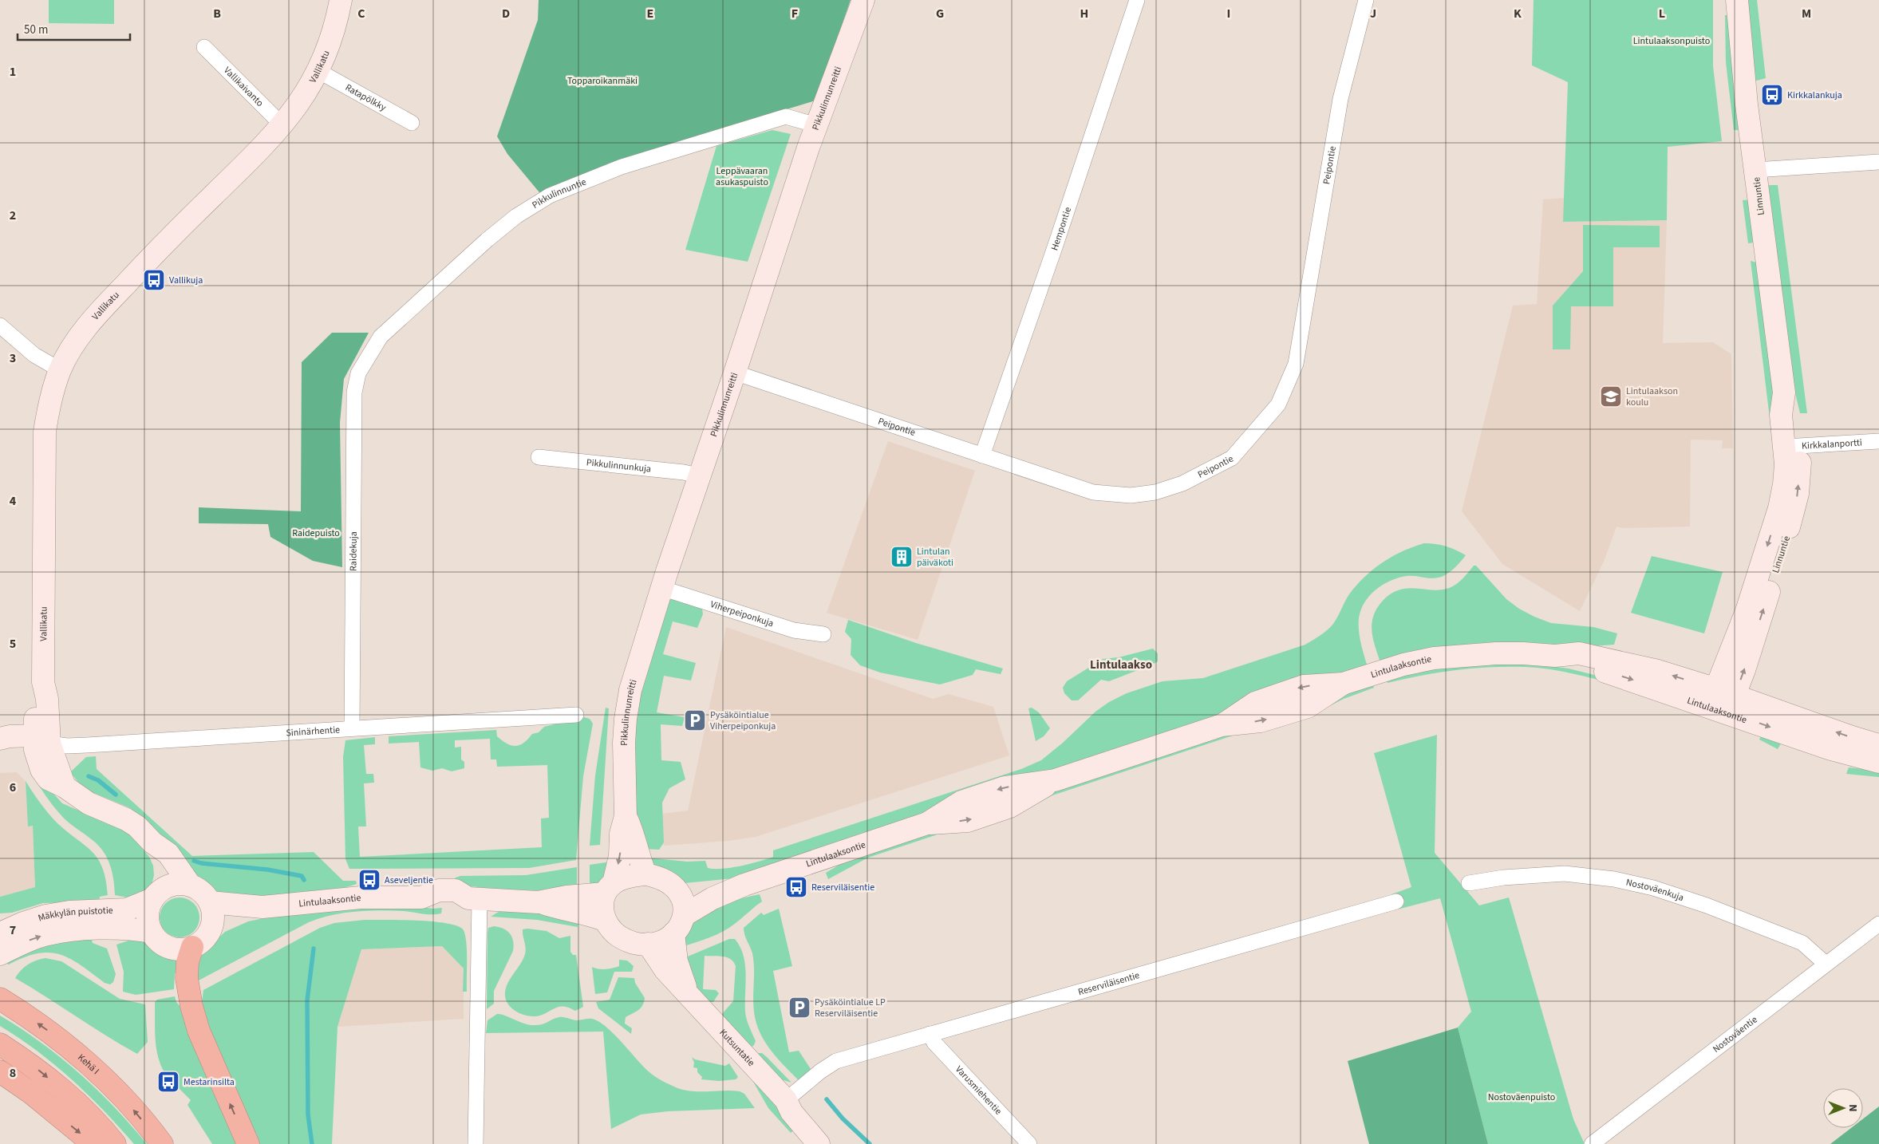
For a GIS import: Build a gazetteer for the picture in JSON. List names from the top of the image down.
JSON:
{
  "streets": {
    "highway": ["Kehä I"],
    "street": [
      "Vallikatu",
      "Vallikaivanto",
      "Ratapölkky",
      "Pikkulinnunreitti",
      "Peipontie",
      "Pikkulinnuntie",
      "Linnuntie",
      "Hempontie",
      "Kirkkalanportti",
      "Pikkulinnunkuja",
      "Raidekuja",
      "Viherpeiponkuja",
      "Lintulaaksontie",
      "Sininärhentie",
      "Nostoväenkuja",
      "Mäkkylän puistotie",
      "Reserviläisentie",
      "Nostoväentie",
      "Kutsuntatie",
      "Varusmiehentie"
    ]
  },
  "crossings": [
    ["Vallikatu", "Vallikaivanto"],
    ["Vallikatu", "Ratapölkky"],
    ["Vallikatu", "Lintulaaksontie"],
    ["Vallikatu", "Sininärhentie"],
    ["Vallikatu", "Mäkkylän puistotie"],
    ["Pikkulinnunreitti", "Peipontie"],
    ["Pikkulinnunreitti", "Pikkulinnuntie"],
    ["Pikkulinnunreitti", "Pikkulinnunkuja"],
    ["Pikkulinnunreitti", "Viherpeiponkuja"],
    ["Pikkulinnunreitti", "Lintulaaksontie"],
    ["Pikkulinnunreitti", "Kutsuntatie"],
    ["Peipontie", "Hempontie"],
    ["Pikkulinnuntie", "Raidekuja"],
    ["Linnuntie", "Kirkkalanportti"],
    ["Linnuntie", "Lintulaaksontie"],
    ["Raidekuja", "Sininärhentie"],
    ["Lintulaaksontie", "Mäkkylän puistotie"],
    ["Lintulaaksontie", "Kutsuntatie"],
    ["Nostoväenkuja", "Nostoväentie"],
    ["Reserviläisentie", "Kutsuntatie"],
    ["Reserviläisentie", "Varusmiehentie"]
  ],
  "districts": ["Lintulaakso"],
  "parks": [
    "Lintulaaksonpuisto",
    "Topparoikanmäki",
    "Leppävaaran asukaspuisto",
    "Raidepuisto",
    "Nostoväenpuisto"
  ],
  "places": {
    "bus stop": [
      "Kirkkalankuja",
      "Vallikuja",
      "Aseveljentie",
      "Reserviläisentie",
      "Mestarinsilta"
    ],
    "school or university": ["Lintulaakson koulu"],
    "building": ["Lintulan päiväkoti"],
    "parking": ["Pysäköintialue Viherpeiponkuja", "Pysäköintialue LP Reserviläisentie"]
  },
  "scale_bar": "50 m",
  "north": "right",
  "grid": {
    "columns": [
      "B",
      "C",
      "D",
      "E",
      "F",
      "G",
      "H",
      "I",
      "J",
      "K",
      "L",
      "M"
    ],
    "rows": [
      "1",
      "2",
      "3",
      "4",
      "5",
      "6",
      "7",
      "8"
    ]
  }
}
